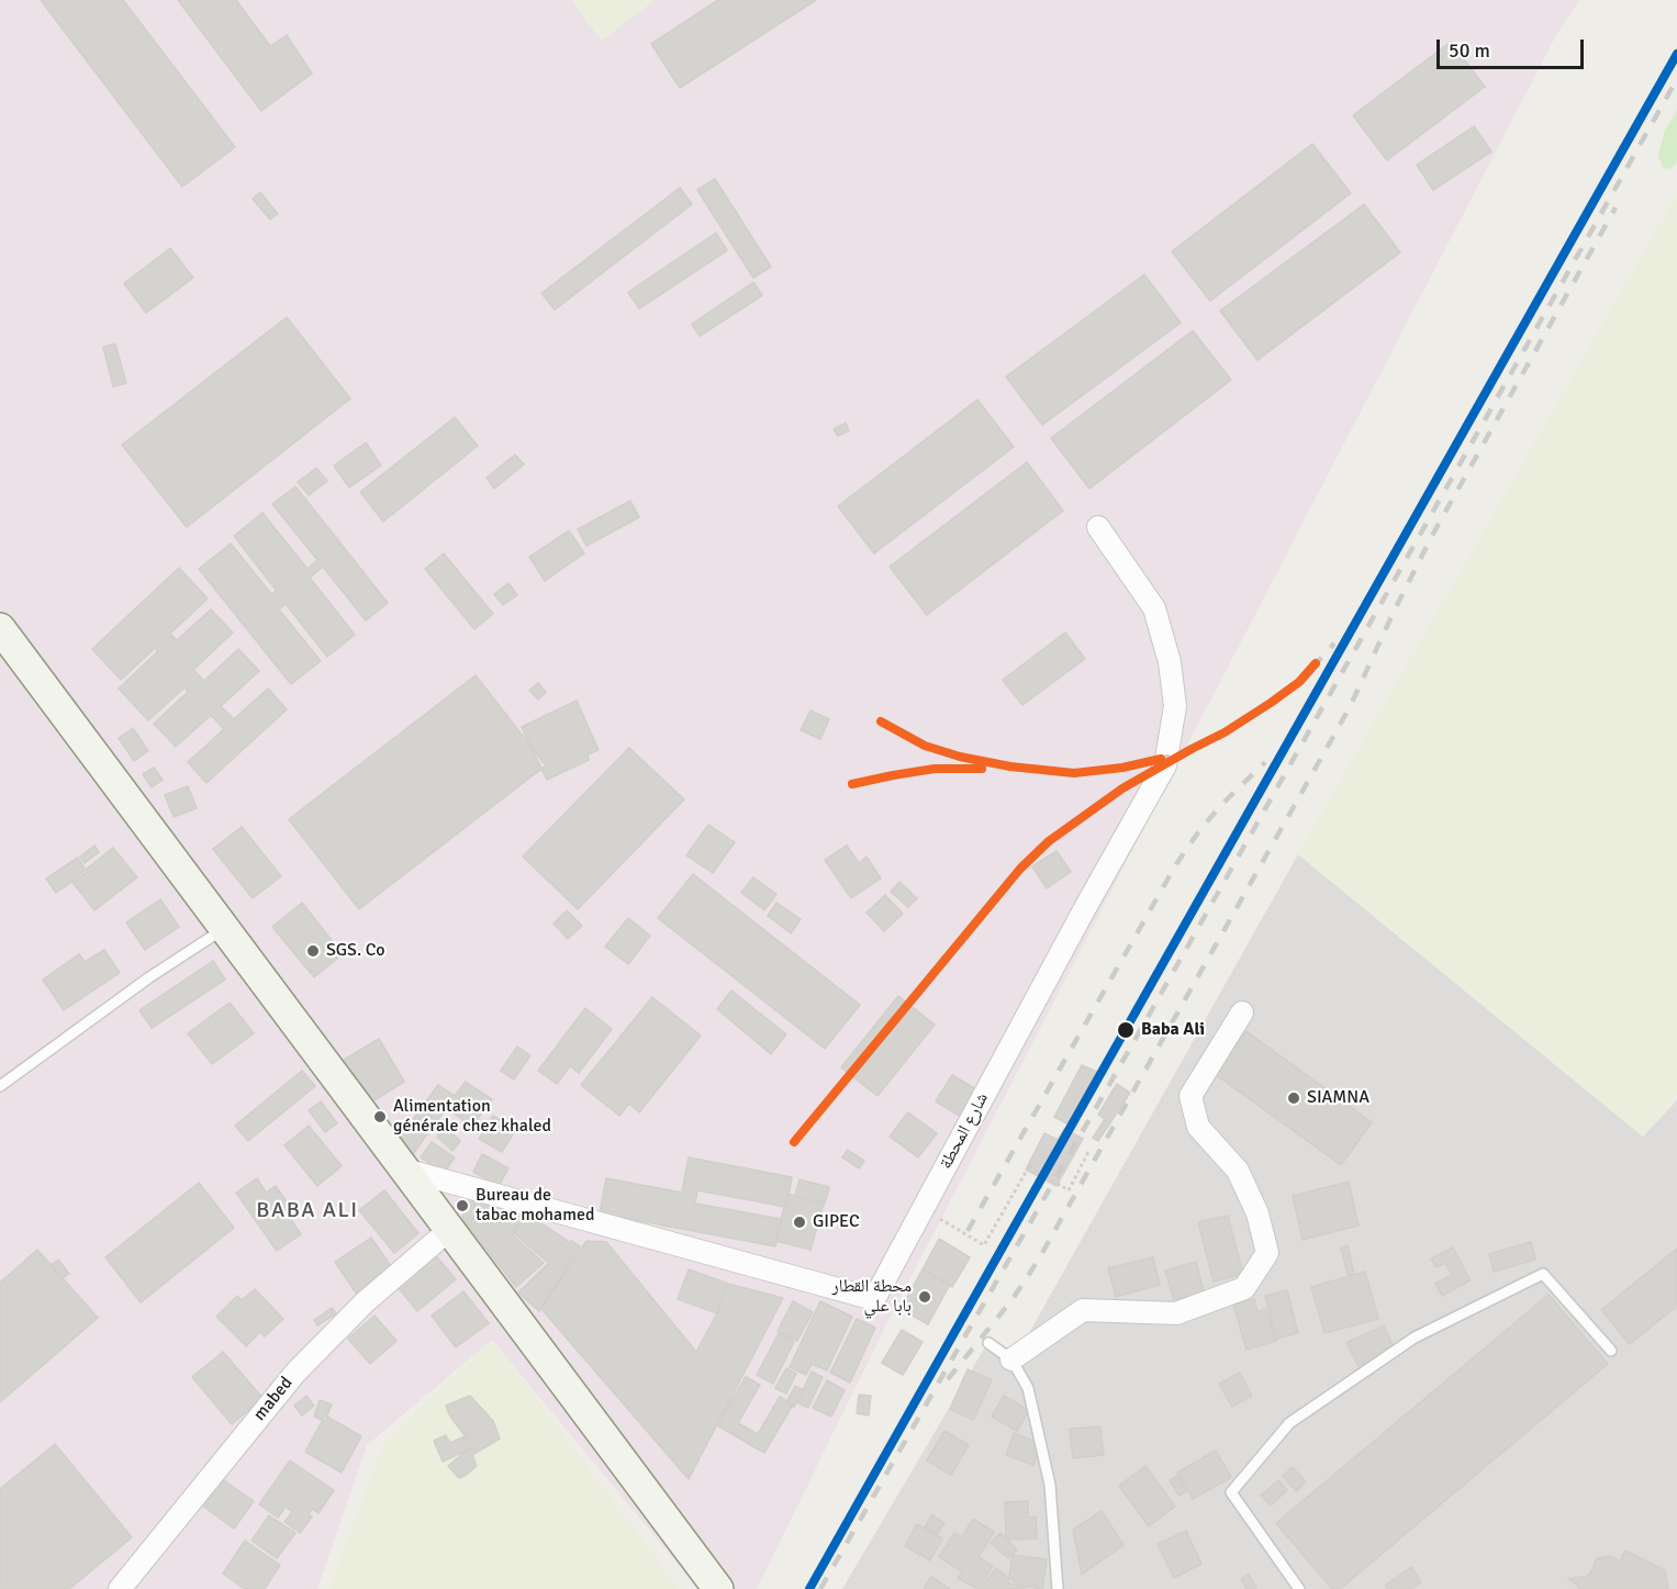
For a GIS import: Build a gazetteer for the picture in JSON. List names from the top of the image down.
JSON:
{
  "streets": {
    "street": ["شارع المحطة", "mabed"]
  },
  "districts": ["BABA ALI"],
  "places": [
    "SGS. Co",
    "Baba Ali",
    "SIAMNA",
    "Alimentation générale chez khaled",
    "Bureau de tabac mohamed",
    "GIPEC",
    "محطة القطار بابا علي"
  ],
  "scale_bar": "50 m"
}
